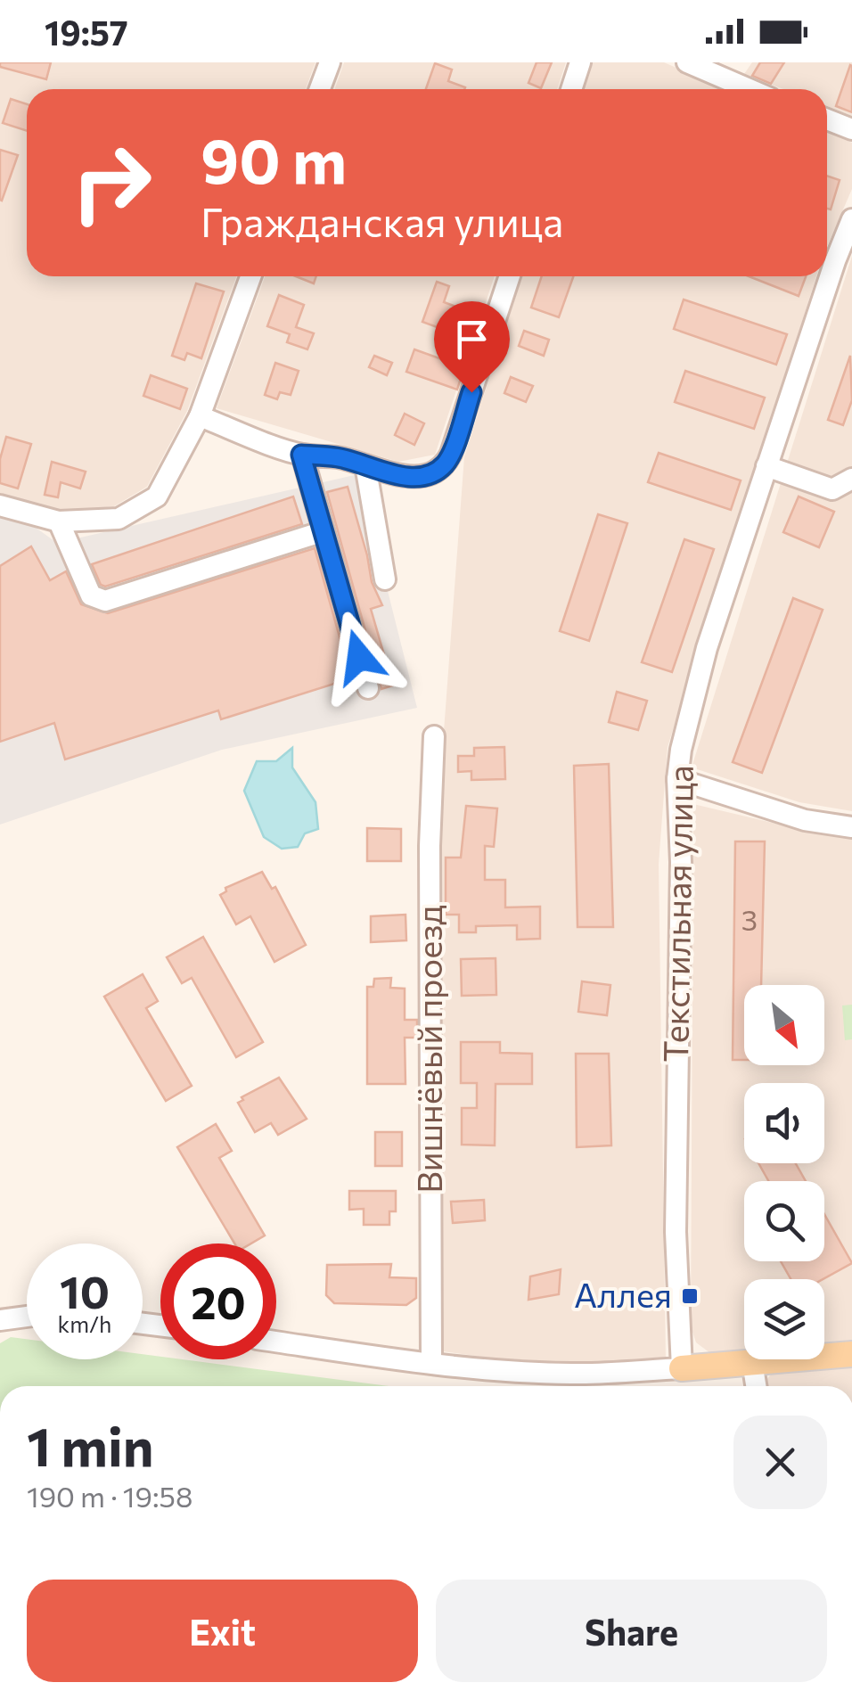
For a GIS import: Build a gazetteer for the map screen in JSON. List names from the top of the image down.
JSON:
{
  "streets": {
    "street": ["Текстильная улица", "Вишнёвый проезд"]
  },
  "places": {
    "transit": ["Аллея"]
  },
  "house_numbers": ["3"],
  "north": "bottom right",
  "page": {
    "status": "19:57",
    "turn": ["90 m", "Гражданская улица"],
    "speed": "10 km/h",
    "limit": "20",
    "heading": ["1 min", "190 m · 19:58"],
    "buttons": ["Exit", "Share"]
  }
}
